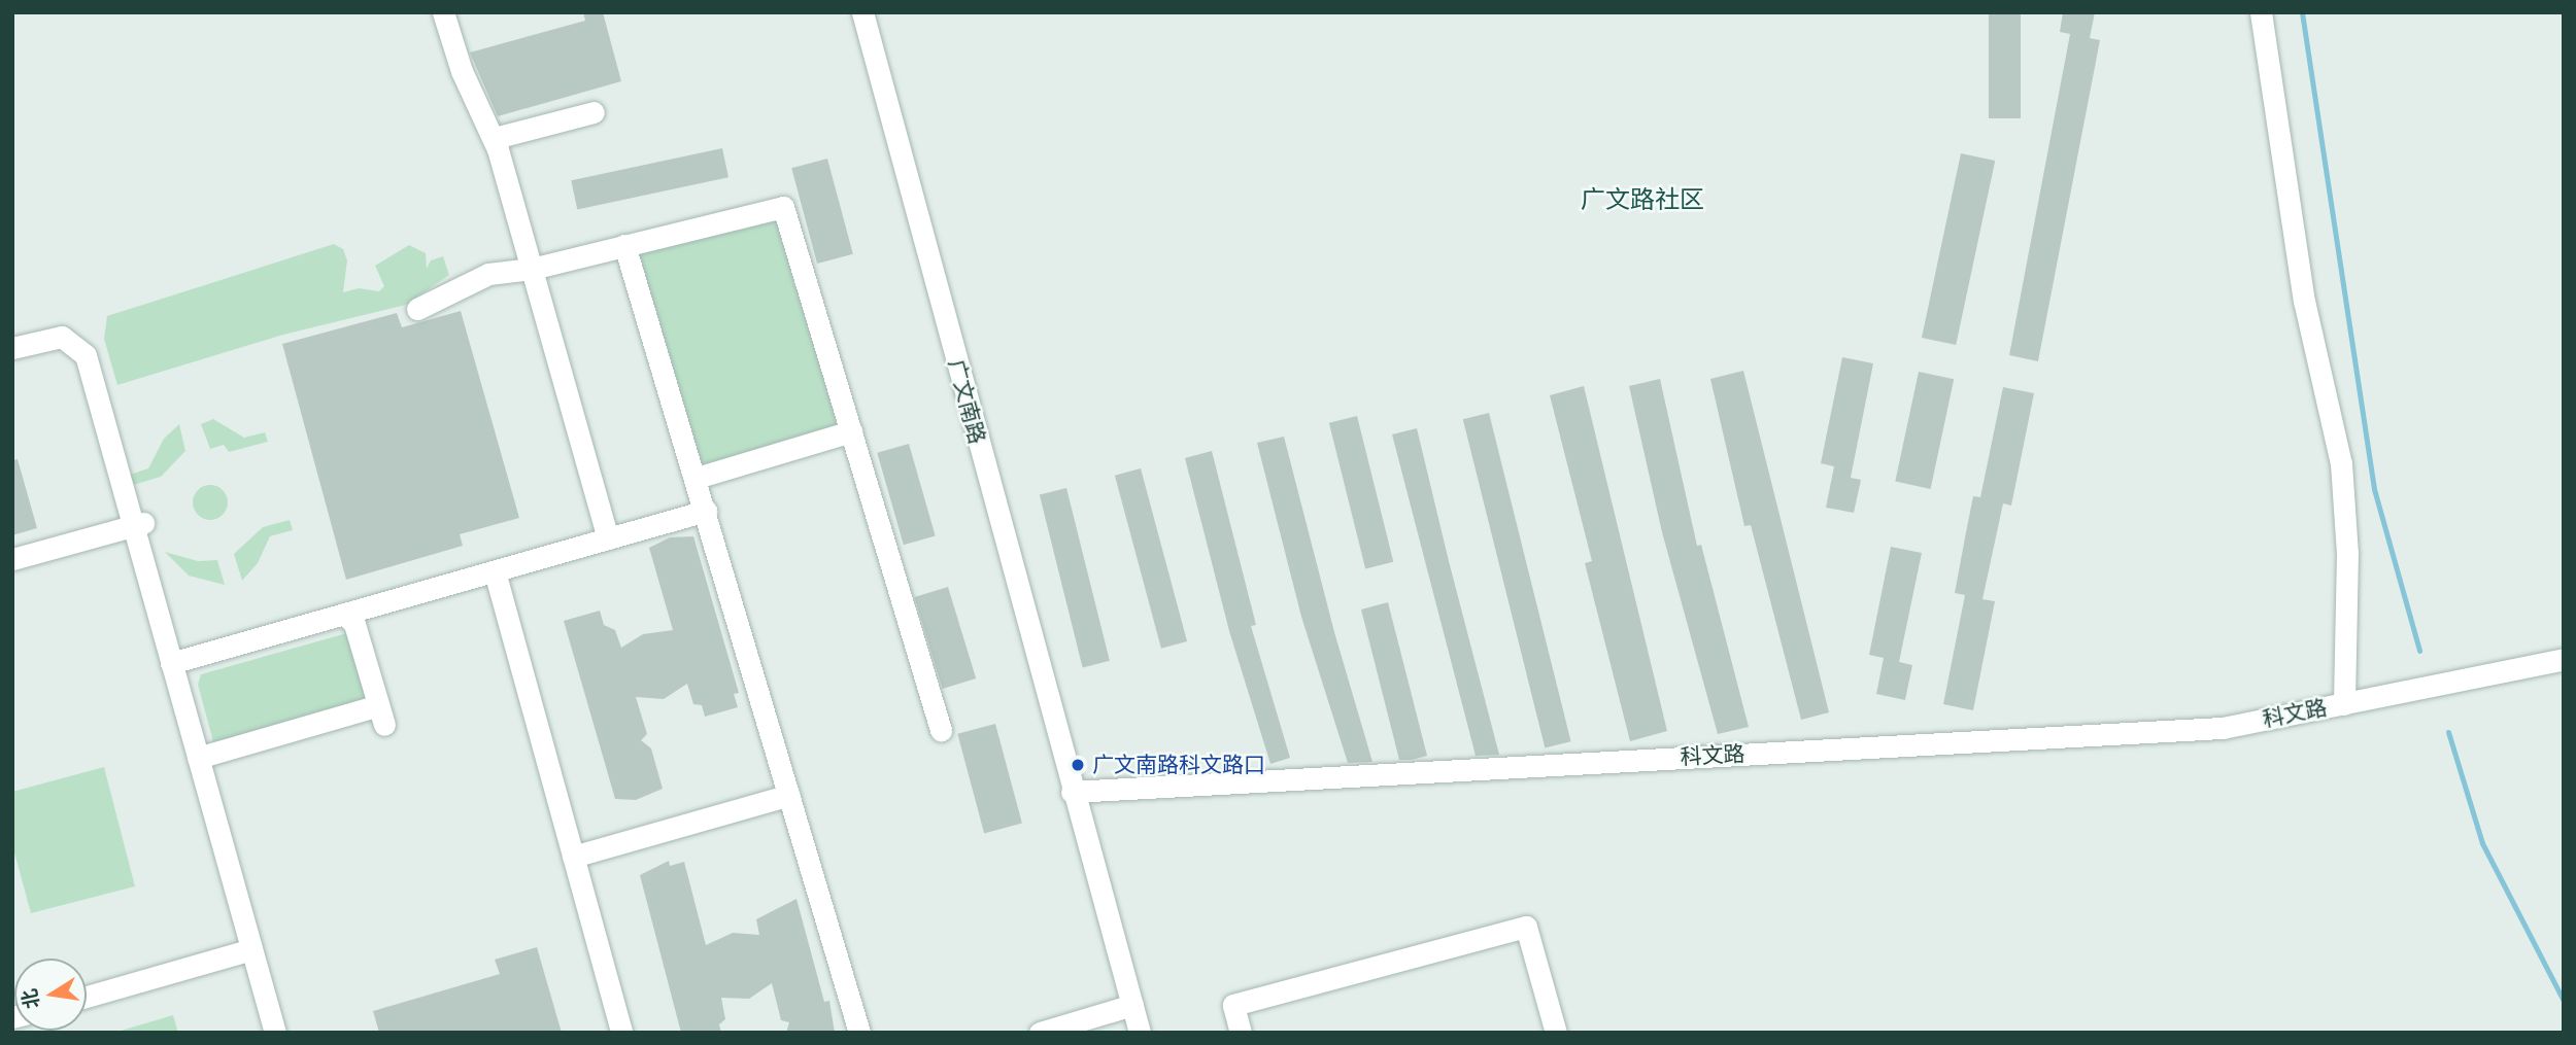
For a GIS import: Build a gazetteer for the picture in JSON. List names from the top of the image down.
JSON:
{
  "streets": {
    "street": ["广文南路", "科文路"]
  },
  "crossings": [
    ["广文南路", "科文路"]
  ],
  "districts": ["广文路社区"],
  "places": ["广文南路科文路口"],
  "north": "left"
}
